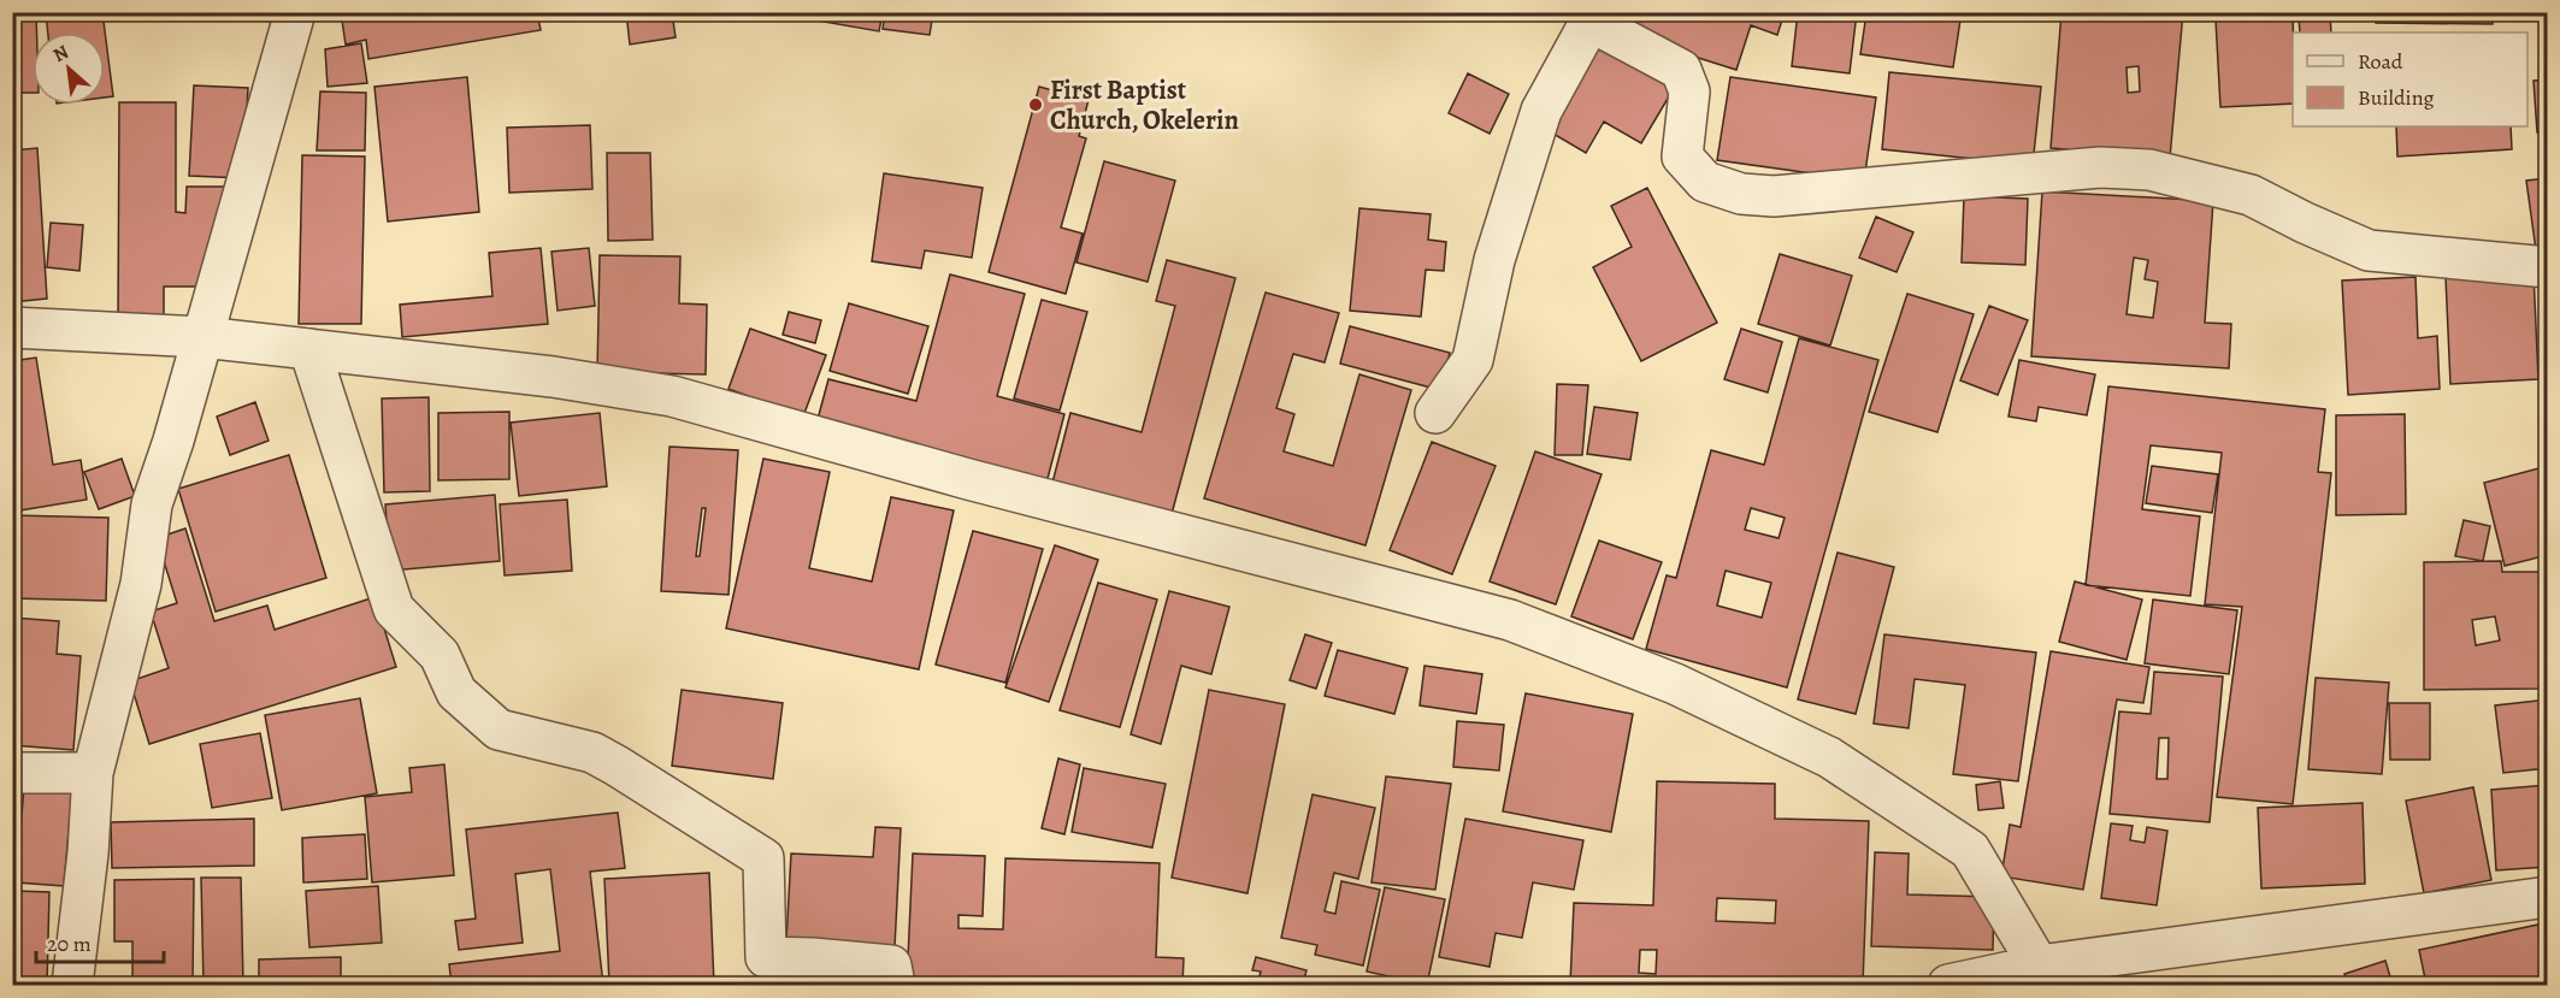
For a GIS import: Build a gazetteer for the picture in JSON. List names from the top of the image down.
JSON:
{
  "places": ["First Baptist Church, Okelerin"],
  "legend": ["Road", "Building"],
  "scale_bar": "20 m",
  "north": "top left"
}
